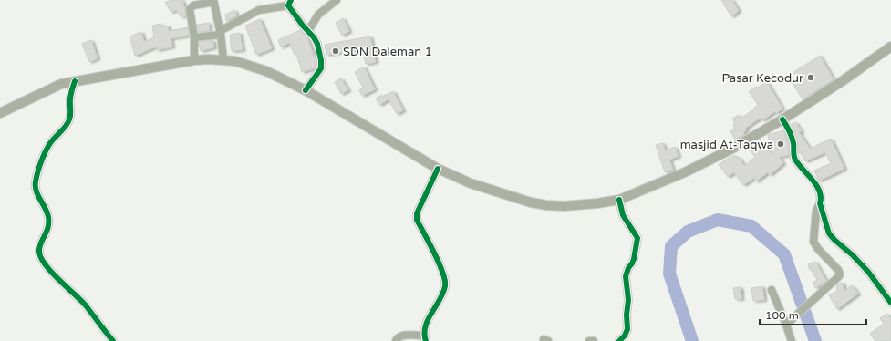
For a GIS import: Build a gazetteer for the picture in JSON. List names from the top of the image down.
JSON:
{
  "places": ["SDN Daleman 1", "Pasar Kecodur", "masjid At-Taqwa"],
  "scale_bar": "100 m"
}
